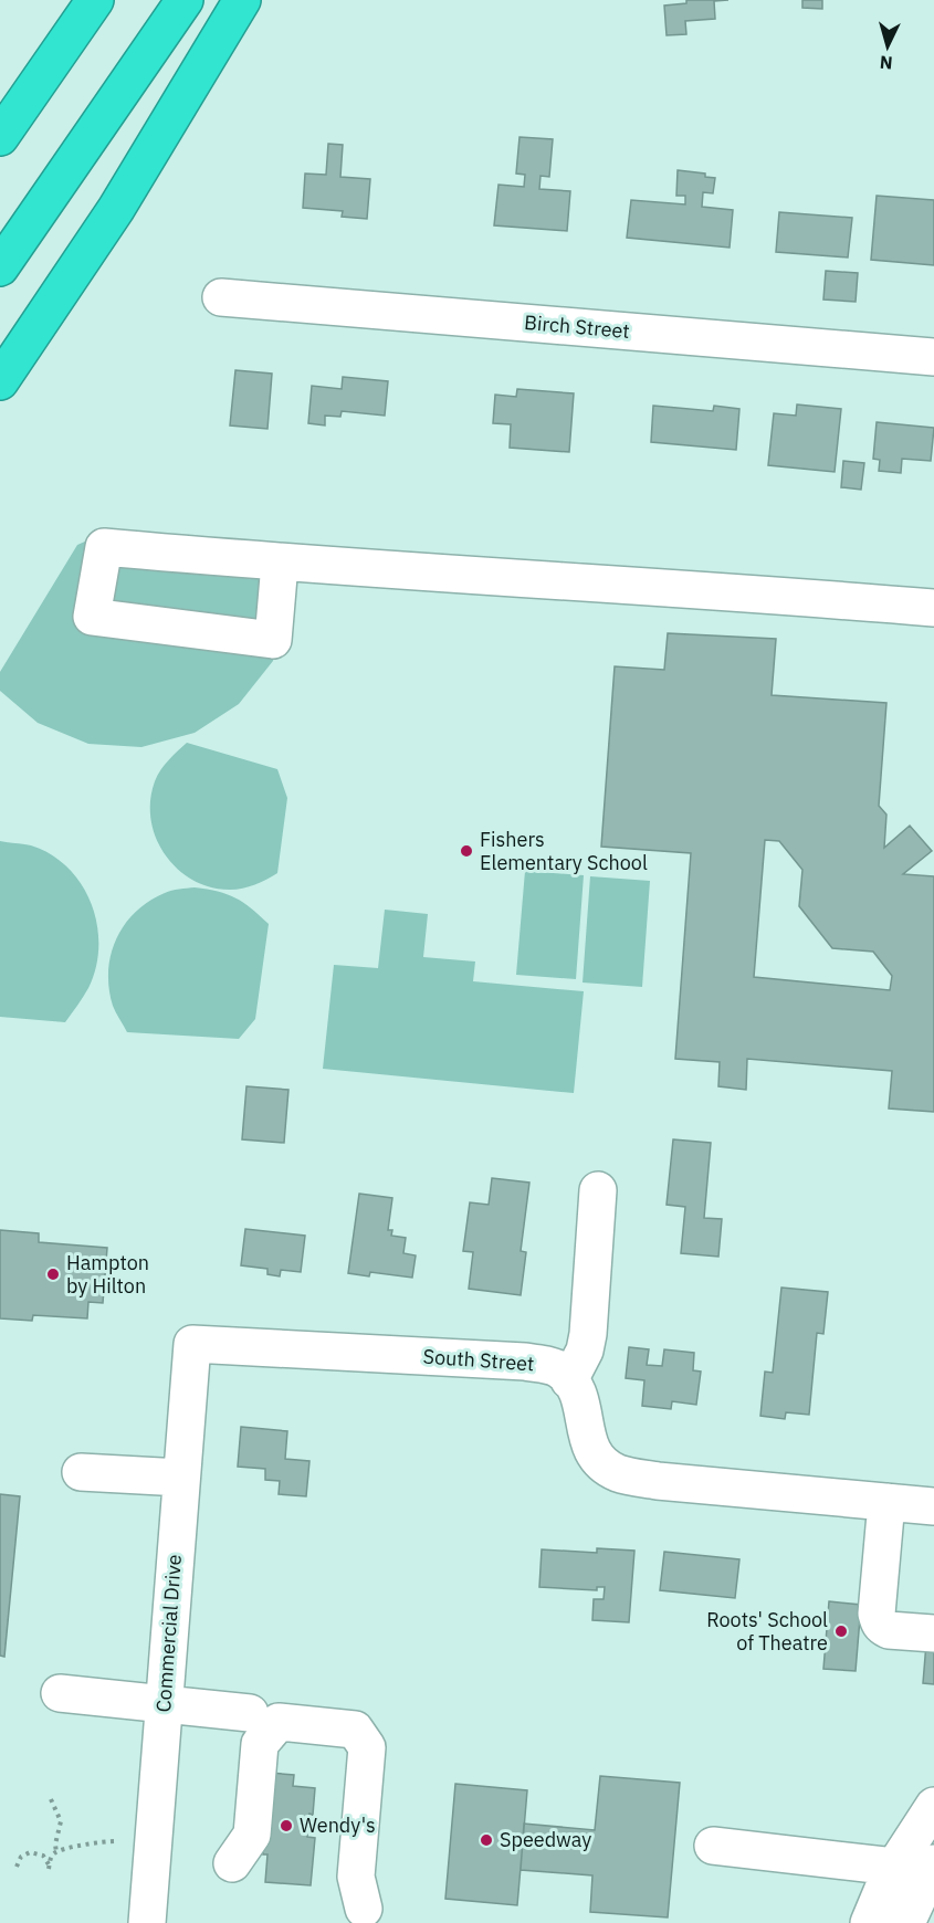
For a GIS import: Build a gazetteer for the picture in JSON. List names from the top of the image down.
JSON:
{
  "streets": {
    "street": ["Birch Street", "South Street", "Commercial Drive"]
  },
  "crossings": [
    ["South Street", "Commercial Drive"]
  ],
  "places": [
    "Fishers Elementary School",
    "Hampton by Hilton",
    "Roots' School of Theatre",
    "Wendy's",
    "Speedway"
  ],
  "north": "bottom"
}
